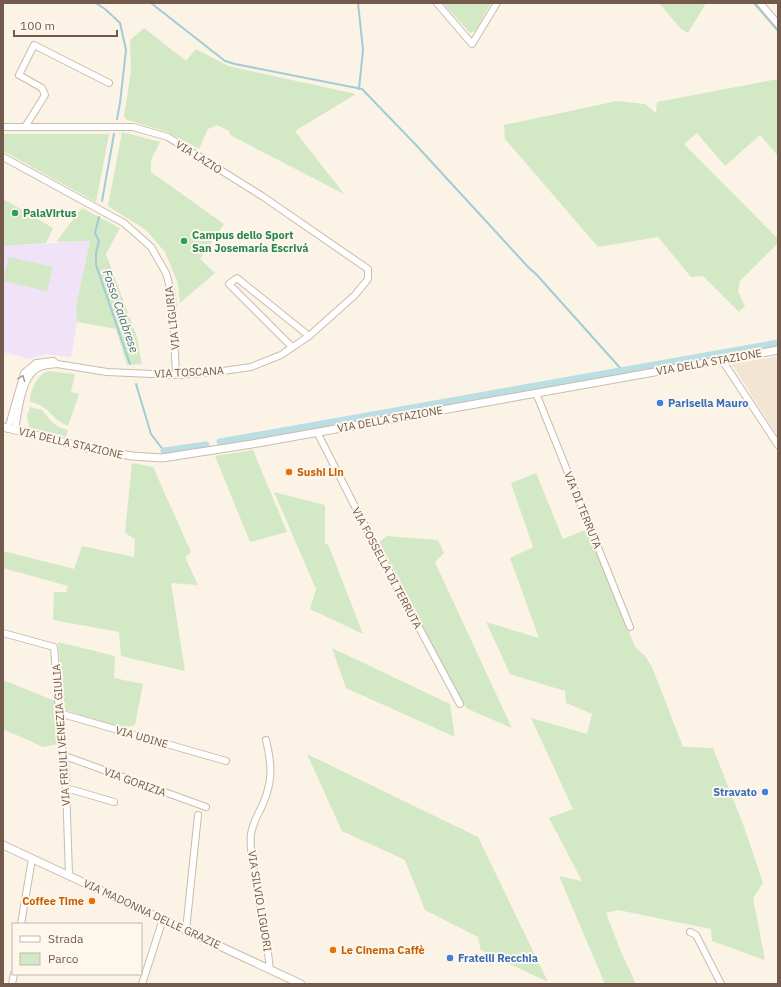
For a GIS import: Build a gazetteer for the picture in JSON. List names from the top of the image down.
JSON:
{
  "streets": {
    "street": [
      "VIA LAZIO",
      "VIA LIGURIA",
      "VIA DELLA STAZIONE",
      "VIA TOSCANA",
      "VIA DI TERRUTA",
      "VIA FOSSELLA DI TERRUTA",
      "VIA FRIULI VENEZIA GIULIA",
      "VIA UDINE",
      "VIA GORIZIA",
      "VIA SILVIO LIGUORI",
      "VIA MADONNA DELLE GRAZIE"
    ]
  },
  "crossings": [
    ["VIA LAZIO", "VIA TOSCANA"],
    ["VIA LIGURIA", "VIA TOSCANA"],
    ["VIA DELLA STAZIONE", "VIA TOSCANA"],
    ["VIA DELLA STAZIONE", "VIA DI TERRUTA"],
    ["VIA DELLA STAZIONE", "VIA FOSSELLA DI TERRUTA"],
    ["VIA FRIULI VENEZIA GIULIA", "VIA UDINE"],
    ["VIA FRIULI VENEZIA GIULIA", "VIA GORIZIA"],
    ["VIA FRIULI VENEZIA GIULIA", "VIA MADONNA DELLE GRAZIE"],
    ["VIA SILVIO LIGUORI", "VIA MADONNA DELLE GRAZIE"]
  ],
  "water": ["Fosso Calabrese"],
  "places": [
    "PalaVirtus",
    "Campus dello Sport San Josemaría Escrivá",
    "Parisella Mauro",
    "Sushi Lin",
    "Stravato",
    "Coffee Time",
    "Le Cinema Caffè",
    "Fratelli Recchia"
  ],
  "legend": ["Strada", "Parco"],
  "scale_bar": "100 m"
}
